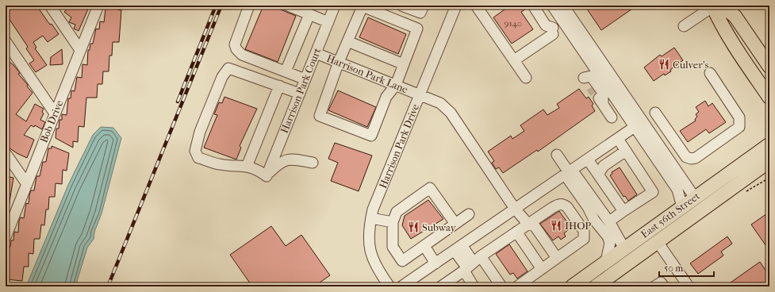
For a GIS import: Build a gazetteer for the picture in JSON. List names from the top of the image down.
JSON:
{
  "streets": {
    "main road": ["East 56th Street"],
    "street": [
      "Harrison Park Lane",
      "Harrison Park Court",
      "Bob Drive",
      "Harrison Park Drive"
    ]
  },
  "crossings": [
    ["Harrison Park Lane", "Harrison Park Court"],
    ["Harrison Park Lane", "Harrison Park Drive"]
  ],
  "places": {
    "restaurant": ["Culver's", "IHOP", "Subway"]
  },
  "house_numbers": ["9140"],
  "scale_bar": "50 m"
}
